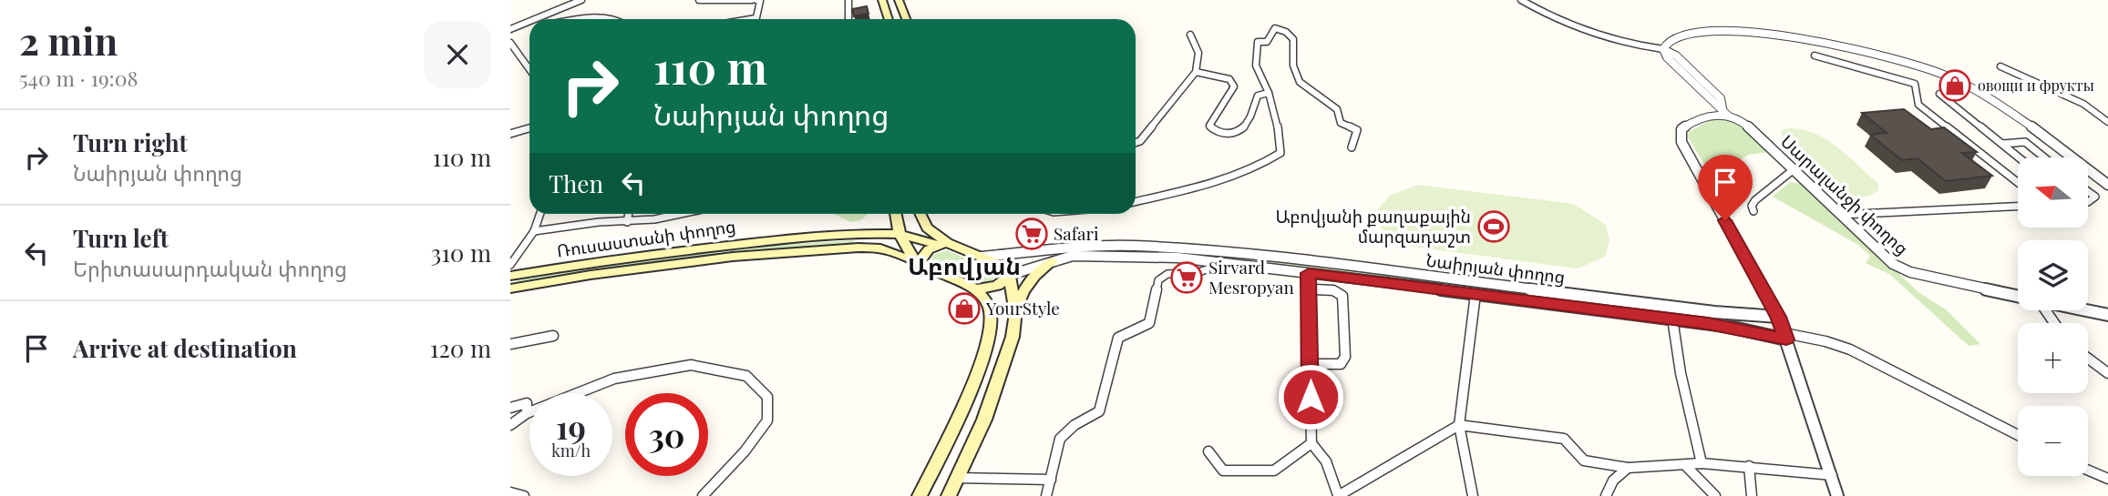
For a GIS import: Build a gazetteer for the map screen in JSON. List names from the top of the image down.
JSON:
{
  "streets": {
    "main road": ["Ռուսաստանի փողոց"],
    "street": ["Սարալանջի փողոց", "Նաիրյան փողոց"]
  },
  "districts": ["Աբովյան"],
  "places": {
    "shop": ["овощи и фрукты", "YourStyle"],
    "sports": ["Աբովյանի քաղաքային մարզադաշտ"],
    "supermarket": ["Safari", "Sirvard Mesropyan"]
  },
  "north": "left",
  "page": {
    "heading": ["2 min", "540 m · 19:08"],
    "turn": ["110 m", "Նաիրյան փողոց"],
    "list": [
      {
        "name": "Turn right",
        "note": "Նաիրյան փողոց",
        "value": "110 m"
      },
      {
        "name": "Turn left",
        "note": "Երիտասարդական փողոց",
        "value": "310 m"
      },
      {
        "name": "Arrive at destination",
        "value": "120 m"
      }
    ],
    "then": "Then",
    "map_buttons": ["+", "−"],
    "speed": "19 km/h",
    "limit": "30"
  }
}
